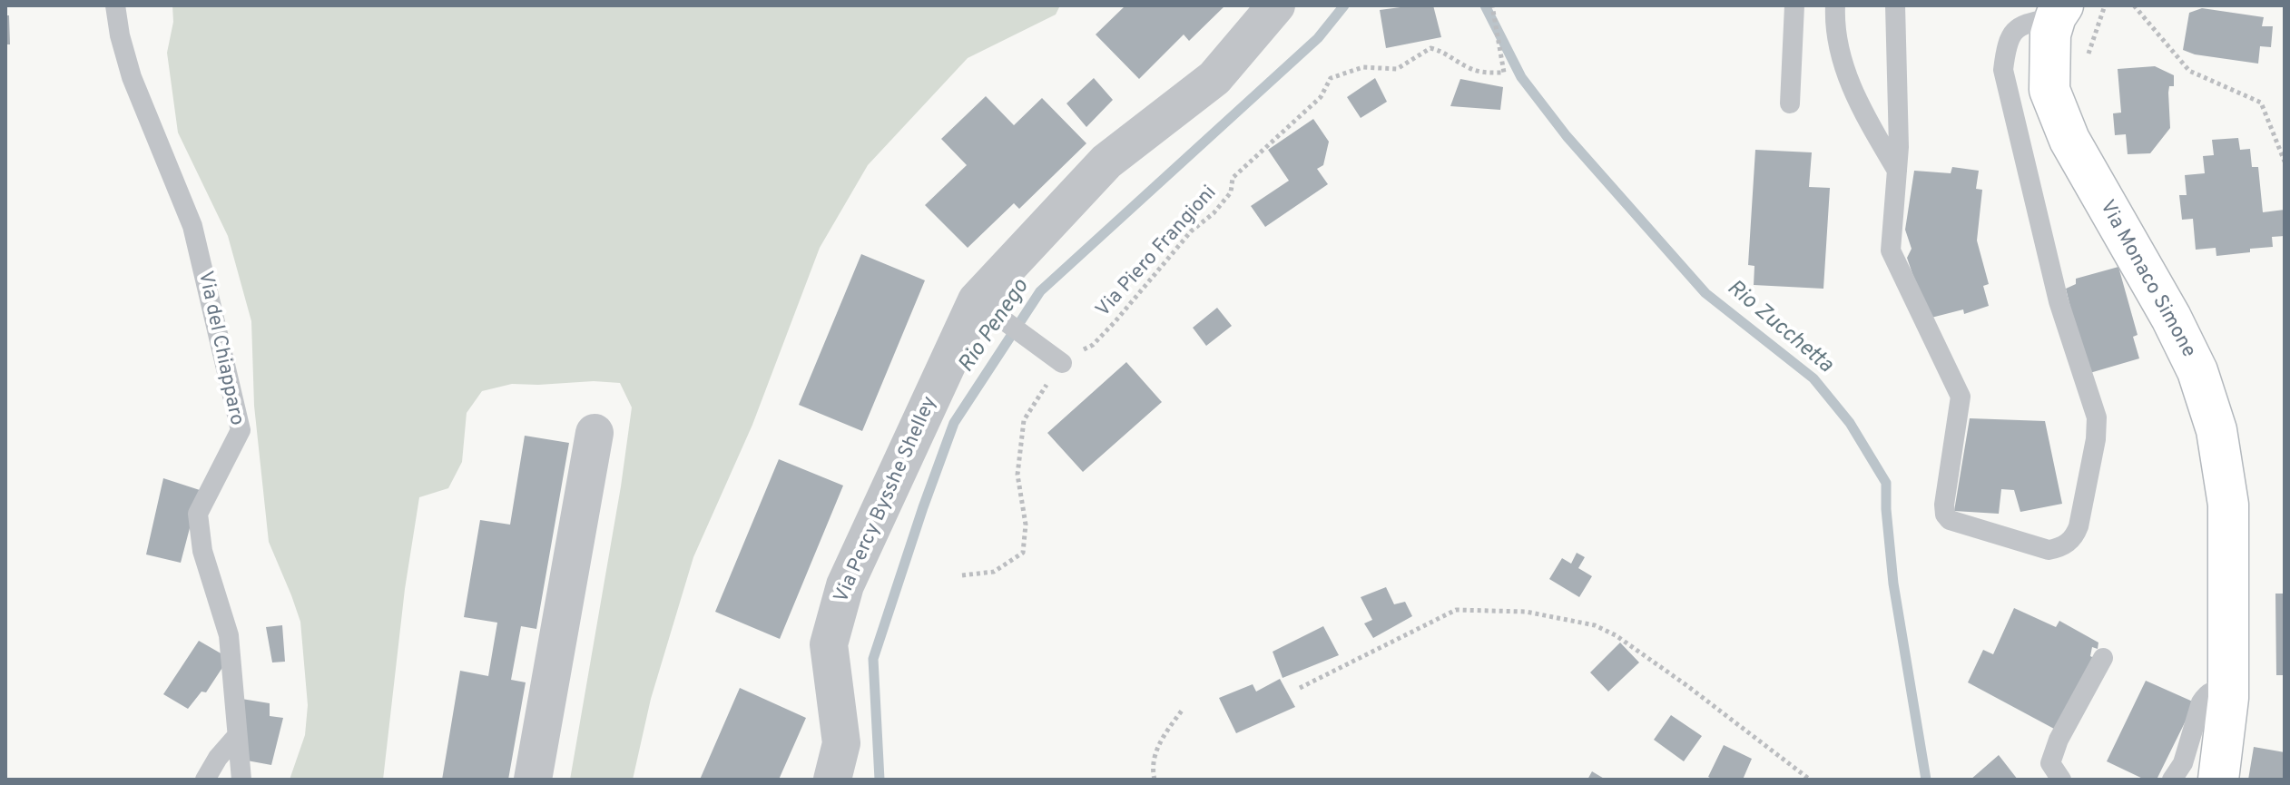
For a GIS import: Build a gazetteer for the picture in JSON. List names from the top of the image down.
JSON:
{
  "streets": {
    "main road": ["Via Monaco Simone"],
    "street": ["Via Percy Bysshe Shelley"],
    "lane": ["Via del Chiapparo"],
    "path": ["Via Piero Frangioni"]
  },
  "water": ["Rio Penego", "Rio Zucchetta"]
}
